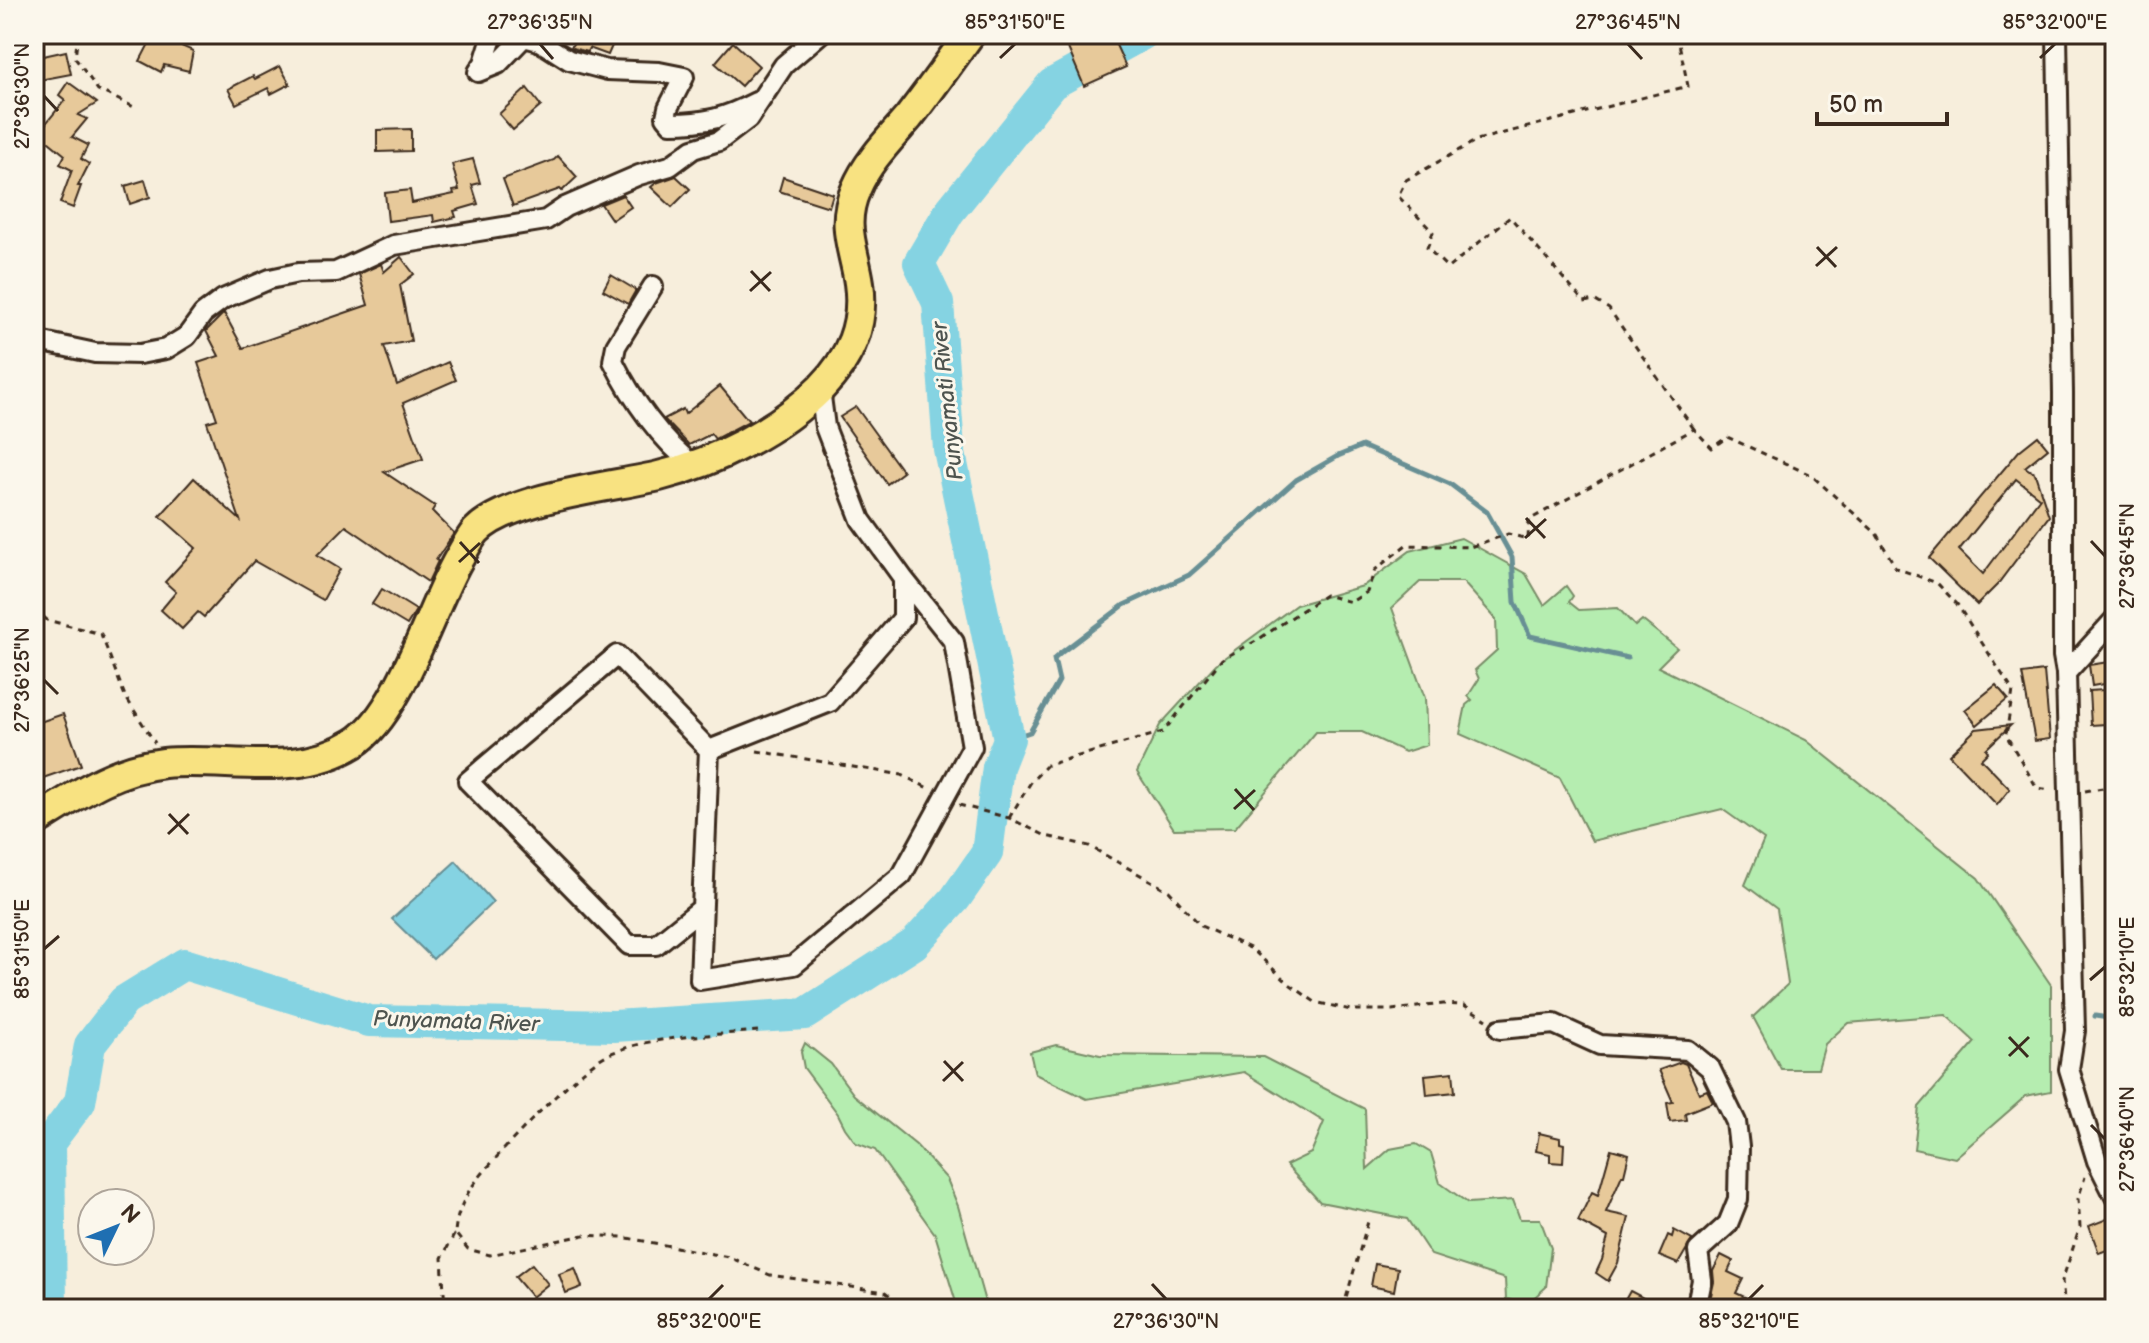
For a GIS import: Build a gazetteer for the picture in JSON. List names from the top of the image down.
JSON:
{
  "water": ["Punyamati River", "Punyamata River"],
  "scale_bar": "50 m",
  "north": "top right",
  "coordinates": [
    "27°36'35\"N",
    "85°31'50\"E",
    "27°36'45\"N",
    "85°32'00\"E",
    "27°36'30\"N",
    "27°36'25\"N",
    "85°32'10\"E",
    "27°36'40\"N"
  ]
}
